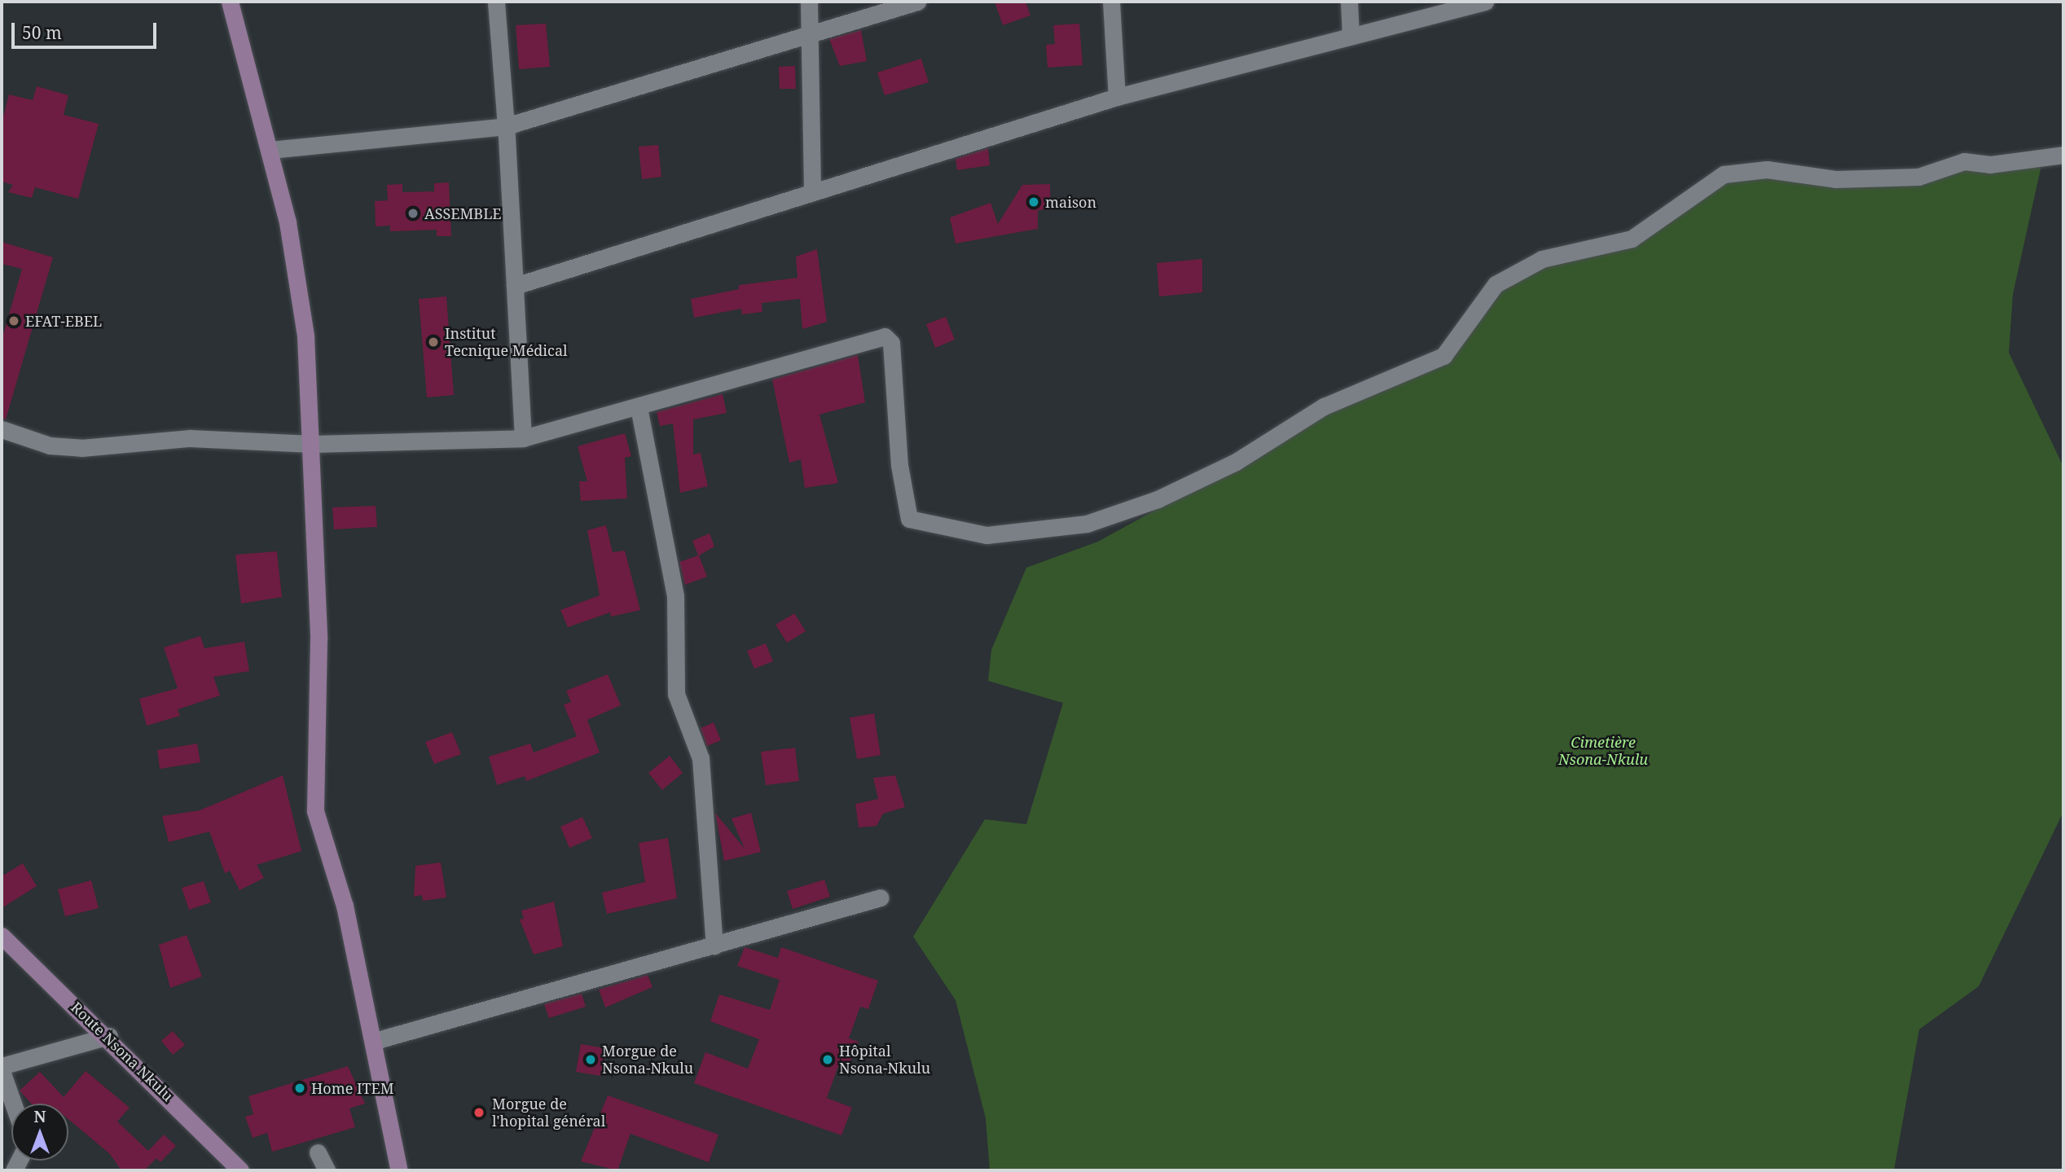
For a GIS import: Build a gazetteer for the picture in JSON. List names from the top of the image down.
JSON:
{
  "streets": {
    "street": ["Route Nsona Nkulu"]
  },
  "parks": ["Cimetière Nsona-Nkulu"],
  "places": [
    "maison",
    "ASSEMBLE",
    "EFAT-EBEL",
    "Institut Tecnique Médical",
    "Morgue de Nsona-Nkulu",
    "Hôpital Nsona-Nkulu",
    "Home ITEM",
    "Morgue de l'hopital général"
  ],
  "scale_bar": "50 m",
  "north": "top"
}
